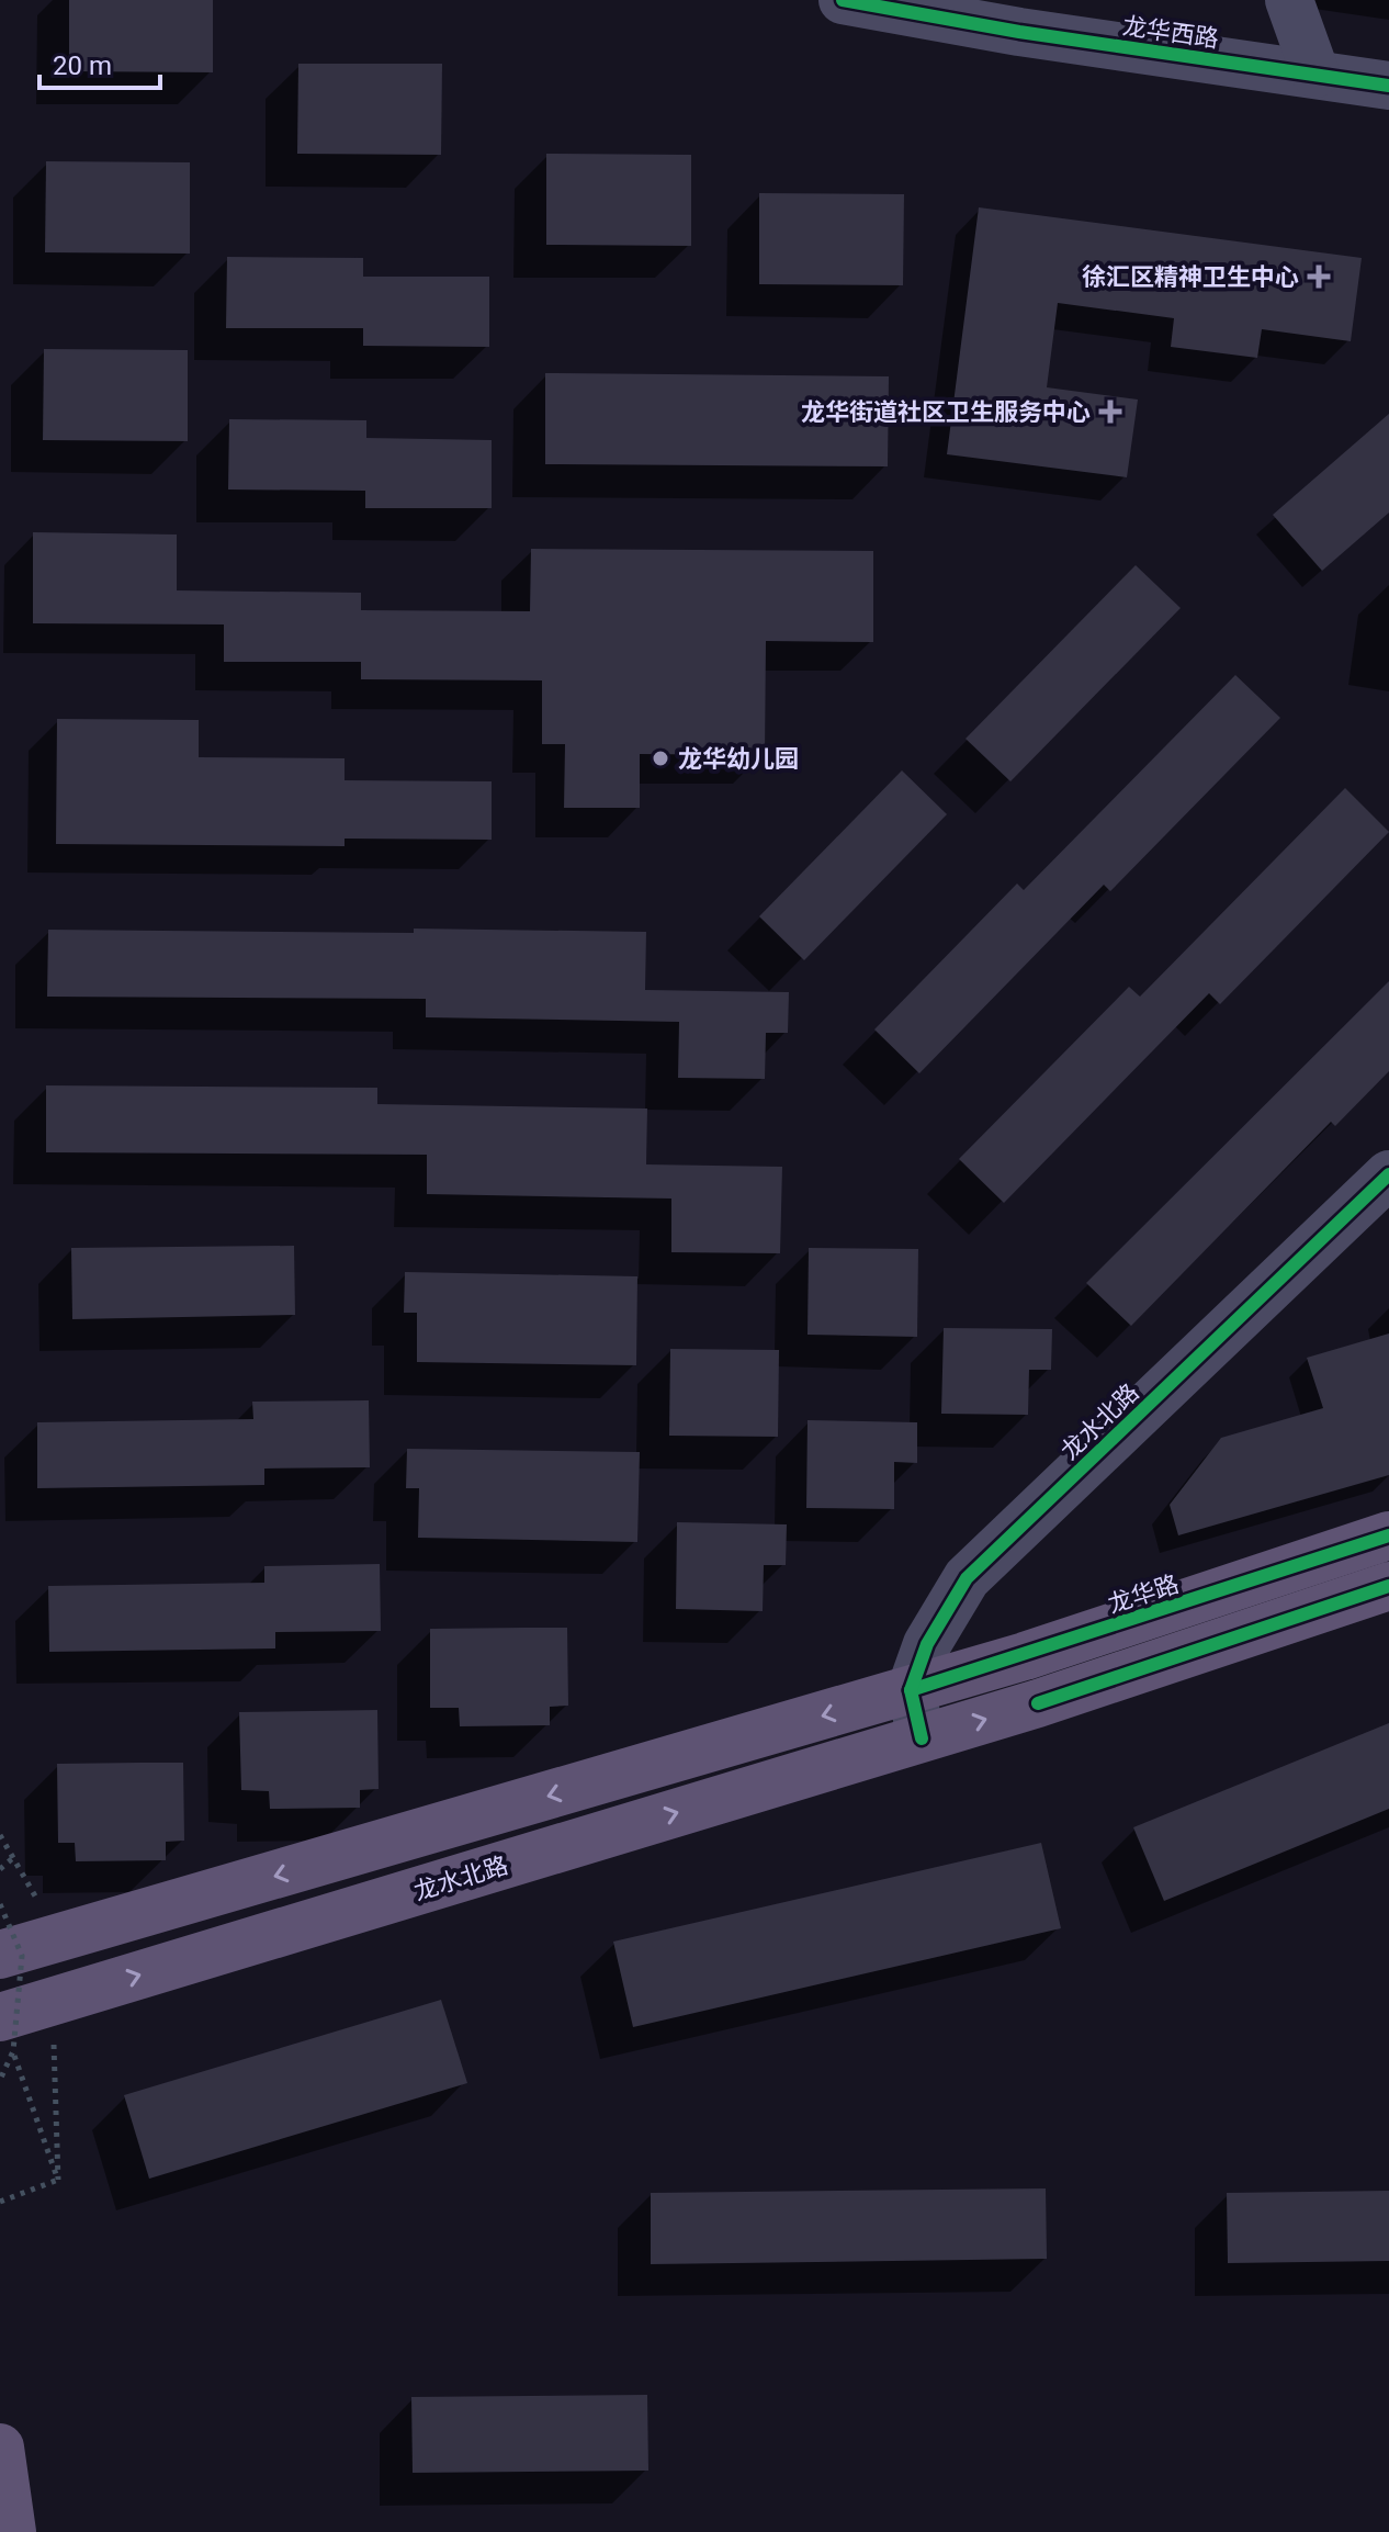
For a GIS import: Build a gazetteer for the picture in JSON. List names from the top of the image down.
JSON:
{
  "streets": {
    "main road": ["龙水北路", "龙华路"],
    "street": ["龙华西路"]
  },
  "crossings": [
    ["龙水北路", "龙华路"]
  ],
  "one_way": ["龙水北路"],
  "places": {
    "health": ["徐汇区精神卫生中心", "龙华街道社区卫生服务中心"],
    "other": ["龙华幼儿园"]
  },
  "scale_bar": "20 m"
}
